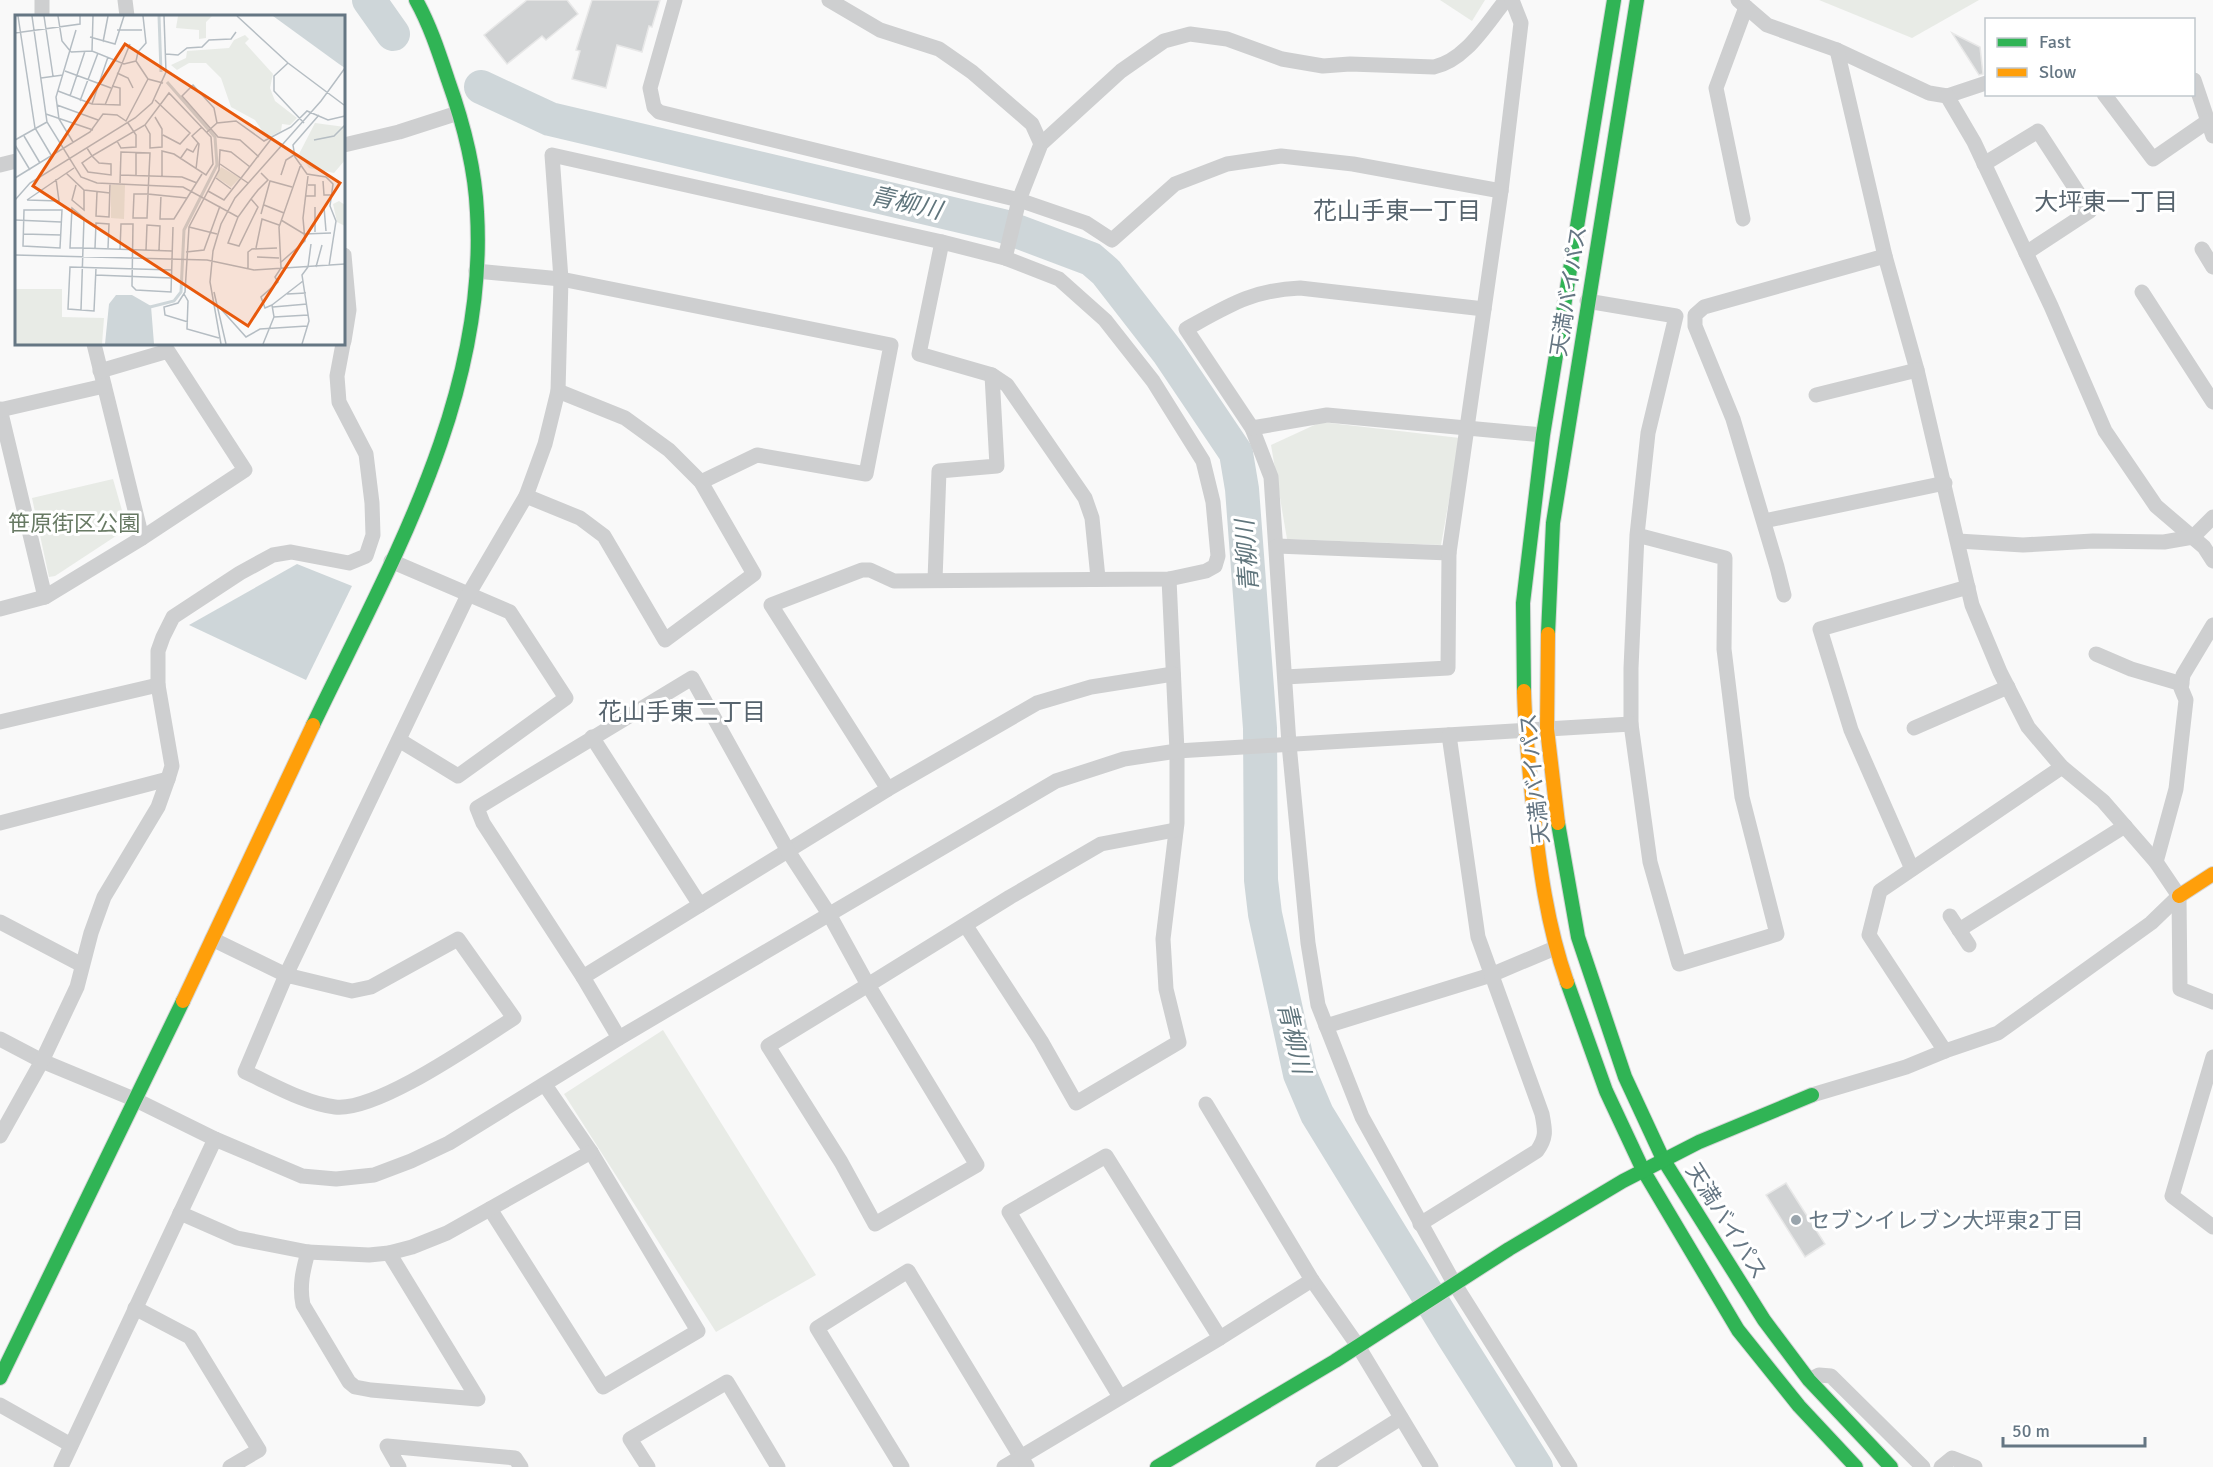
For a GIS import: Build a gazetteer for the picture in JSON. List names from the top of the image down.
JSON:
{
  "streets": {
    "main road": ["天満バイパス"]
  },
  "districts": ["大坪東一丁目", "花山手東一丁目", "花山手東二丁目"],
  "water": ["青柳川"],
  "parks": ["笹原街区公園"],
  "places": ["セブンイレブン大坪東2丁目"],
  "legend": ["Fast", "Slow"],
  "scale_bar": "50 m"
}
